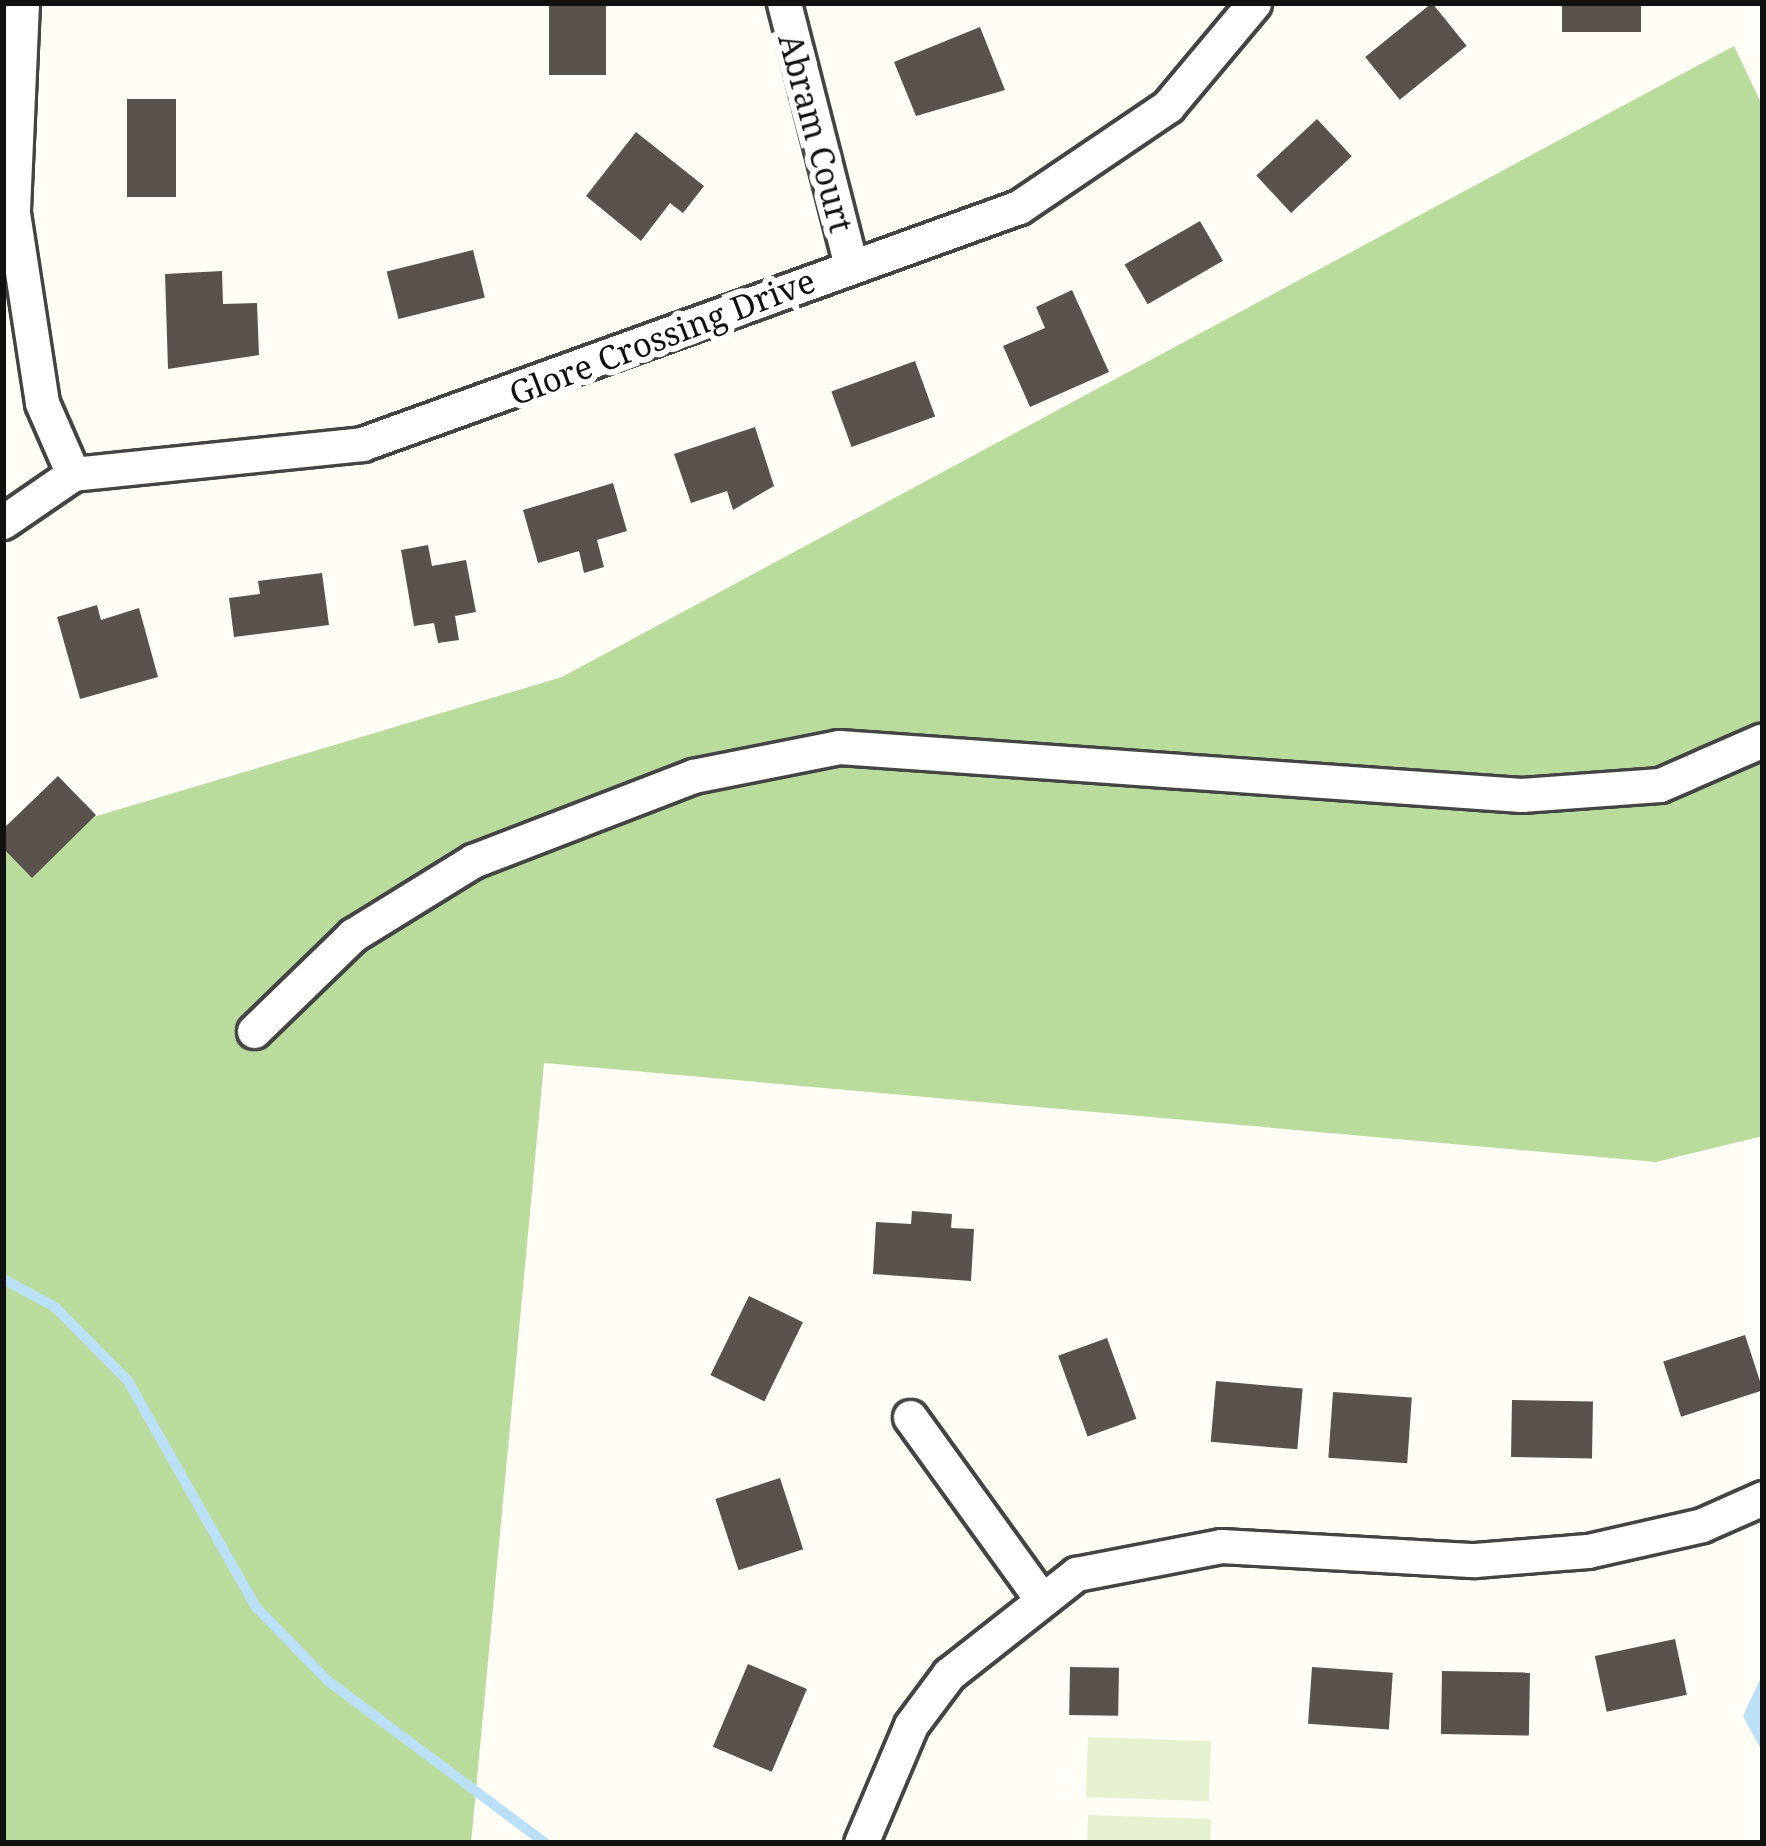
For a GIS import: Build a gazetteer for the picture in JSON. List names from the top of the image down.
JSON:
{
  "streets": {
    "street": ["Abram Court", "Glore Crossing Drive"]
  },
  "crossings": [
    ["Abram Court", "Glore Crossing Drive"]
  ]
}
